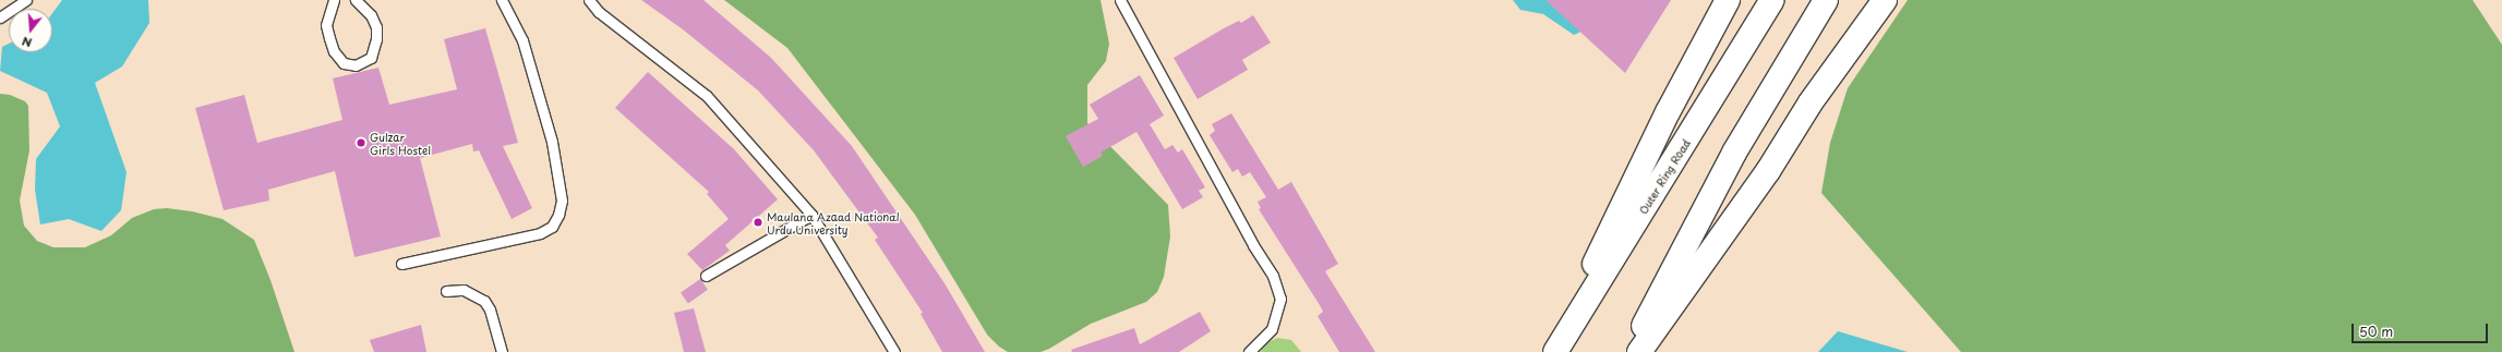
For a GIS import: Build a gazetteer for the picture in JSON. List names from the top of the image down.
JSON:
{
  "streets": {
    "highway": ["Outer Ring Road"]
  },
  "places": ["Gulzar Girls Hostel", "Maulana Azaad National Urdu University"],
  "scale_bar": "50 m",
  "north": "bottom"
}
